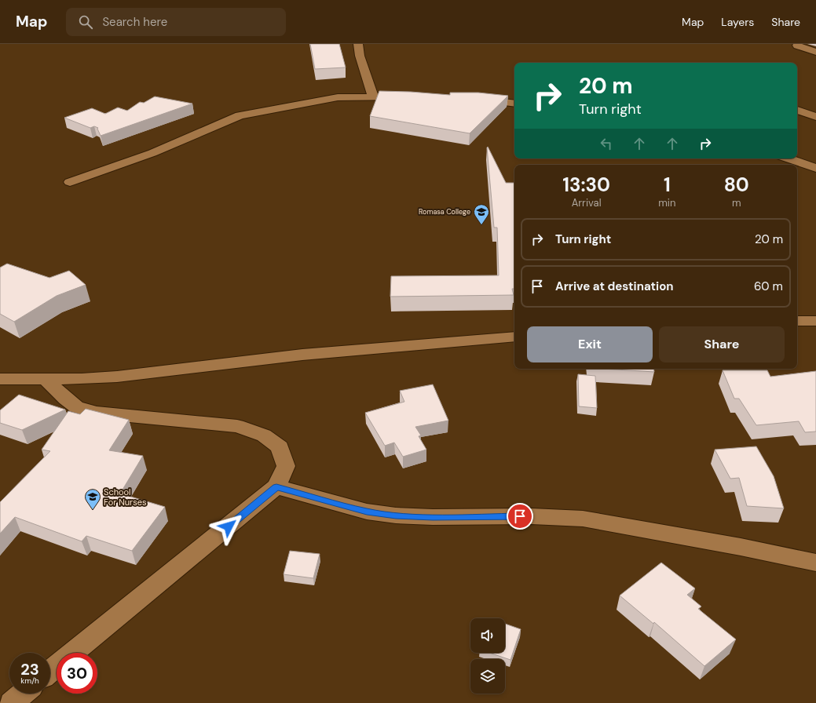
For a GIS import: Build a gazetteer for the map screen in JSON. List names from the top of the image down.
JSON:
{
  "places": {
    "school or university": ["Romasa College", "School For Nurses"]
  },
  "page": {
    "header": "Map",
    "search": "Search here",
    "nav": ["Map", "Layers", "Share"],
    "turn": ["20 m", "Turn right"],
    "eta": [
      "13:30",
      "Arrival",
      "1",
      "min",
      "80",
      "m"
    ],
    "list": [
      {
        "name": "Turn right",
        "value": "20 m"
      },
      {
        "name": "Arrive at destination",
        "value": "60 m"
      }
    ],
    "buttons": ["Exit", "Share"],
    "speed": "23 km/h",
    "limit": "30"
  }
}
